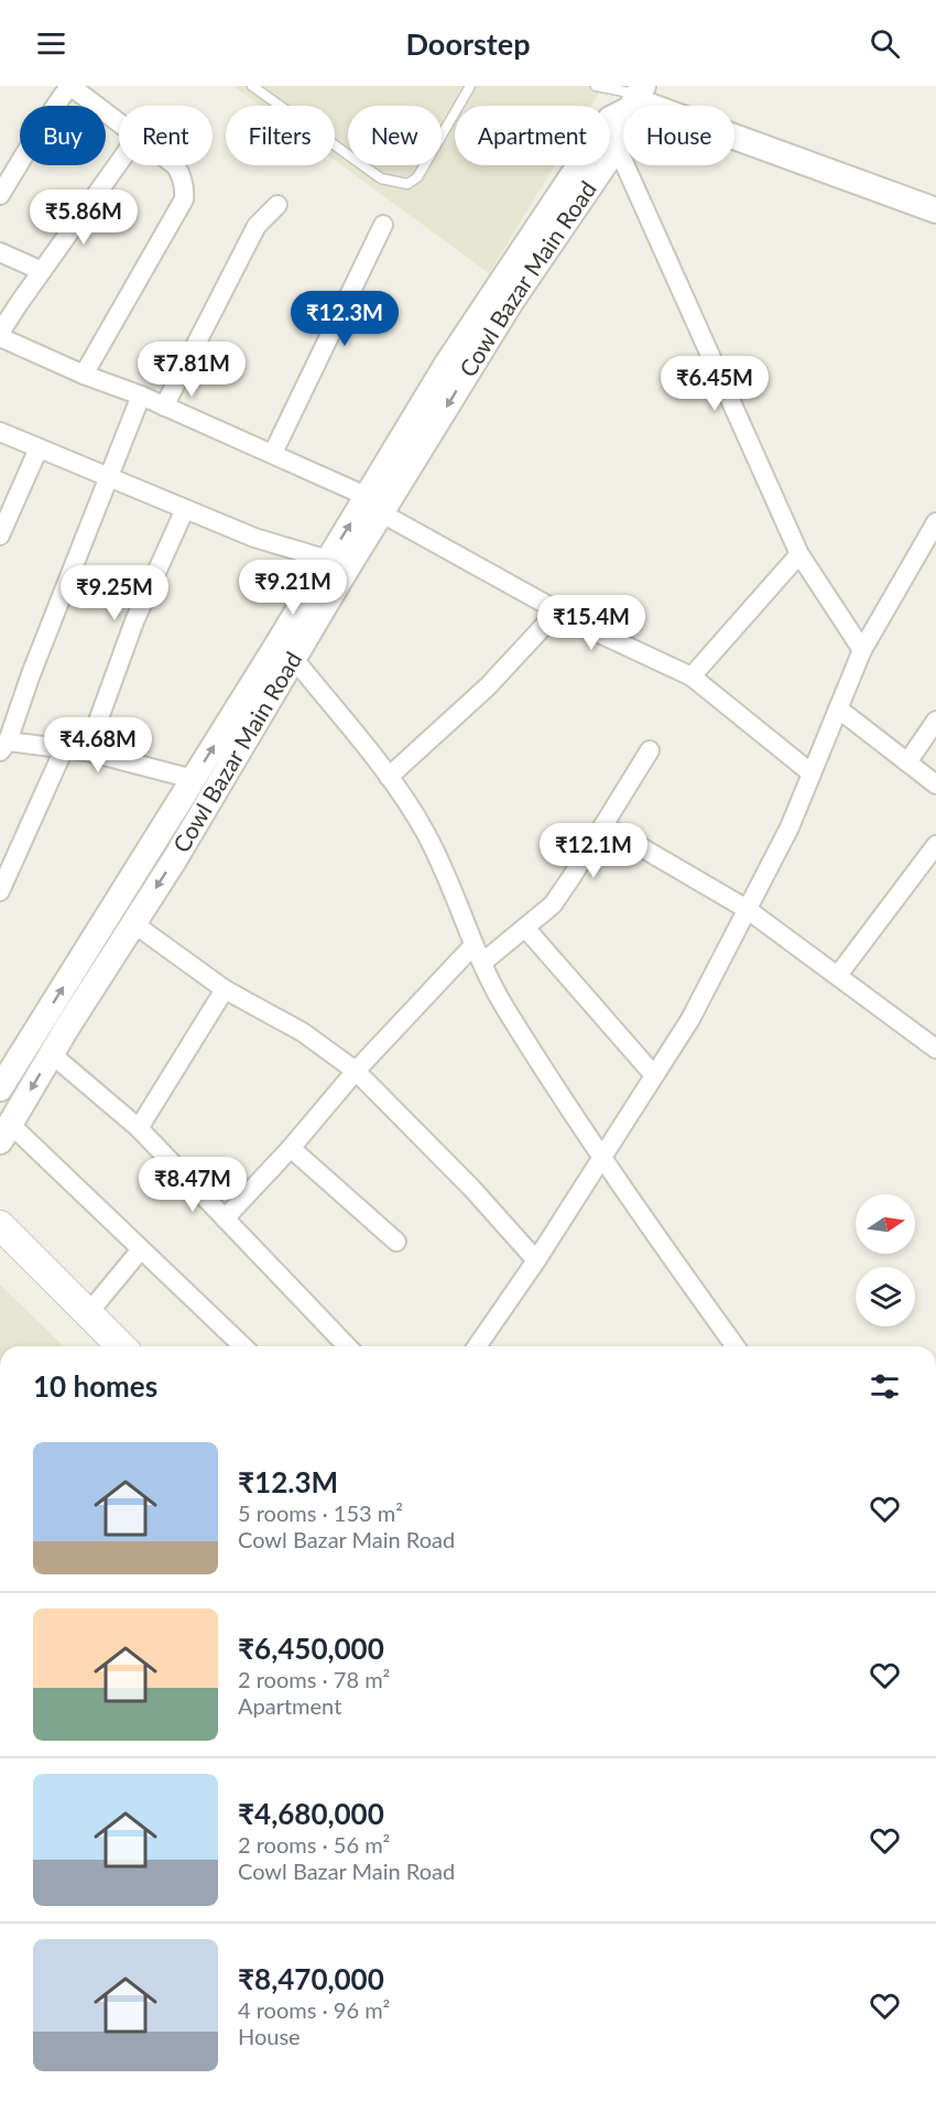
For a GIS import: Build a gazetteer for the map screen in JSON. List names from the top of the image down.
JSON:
{
  "streets": {
    "street": ["Cowl Bazar Main Road"]
  },
  "north": "right",
  "page": {
    "header": "Doorstep",
    "chip": [
      "Buy",
      "Rent",
      "Filters",
      "New",
      "Apartment",
      "House"
    ],
    "price": [
      "₹5.86M",
      "₹12.3M",
      "₹7.81M",
      "₹6.45M",
      "₹9.21M",
      "₹9.25M",
      "₹15.4M",
      "₹4.68M",
      "₹12.1M",
      "₹8.47M"
    ],
    "heading": "10 homes",
    "list": [
      {
        "name": "₹12.3M",
        "note": "5 rooms · 153 m² · Cowl Bazar Main Road"
      },
      {
        "name": "₹6,450,000",
        "note": "2 rooms · 78 m² · Apartment"
      },
      {
        "name": "₹4,680,000",
        "note": "2 rooms · 56 m² · Cowl Bazar Main Road"
      },
      {
        "name": "₹8,470,000",
        "note": "4 rooms · 96 m² · House"
      }
    ]
  }
}
